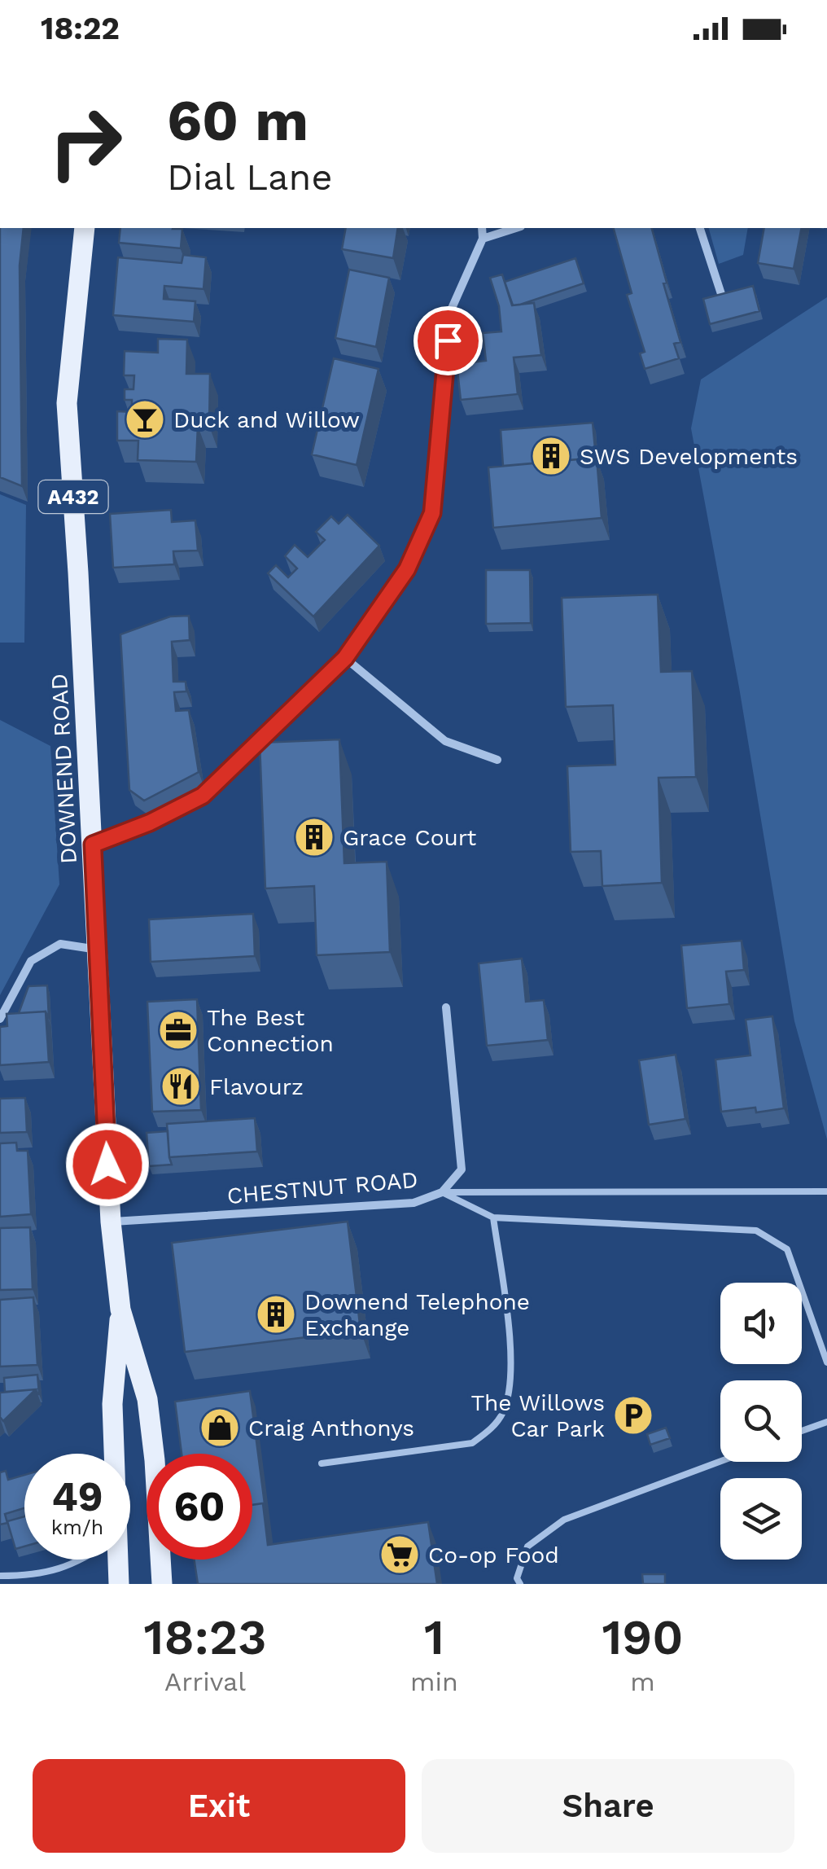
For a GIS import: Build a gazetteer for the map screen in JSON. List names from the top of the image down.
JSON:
{
  "streets": {
    "main road": ["A432", "DOWNEND ROAD"],
    "street": ["CHESTNUT ROAD"]
  },
  "crossings": [
    ["DOWNEND ROAD", "CHESTNUT ROAD"]
  ],
  "places": {
    "bar": ["Duck and Willow"],
    "building": ["SWS Developments", "Grace Court", "Downend Telephone Exchange"],
    "office": ["The Best Connection"],
    "restaurant": ["Flavourz"],
    "parking": ["The Willows Car Park"],
    "shop": ["Craig Anthonys"],
    "supermarket": ["Co-op Food"]
  },
  "page": {
    "status": "18:22",
    "turn": ["60 m", "Dial Lane"],
    "speed": "49 km/h",
    "limit": "60",
    "eta": [
      "18:23",
      "Arrival",
      "1",
      "min",
      "190",
      "m"
    ],
    "buttons": ["Exit", "Share"]
  }
}
